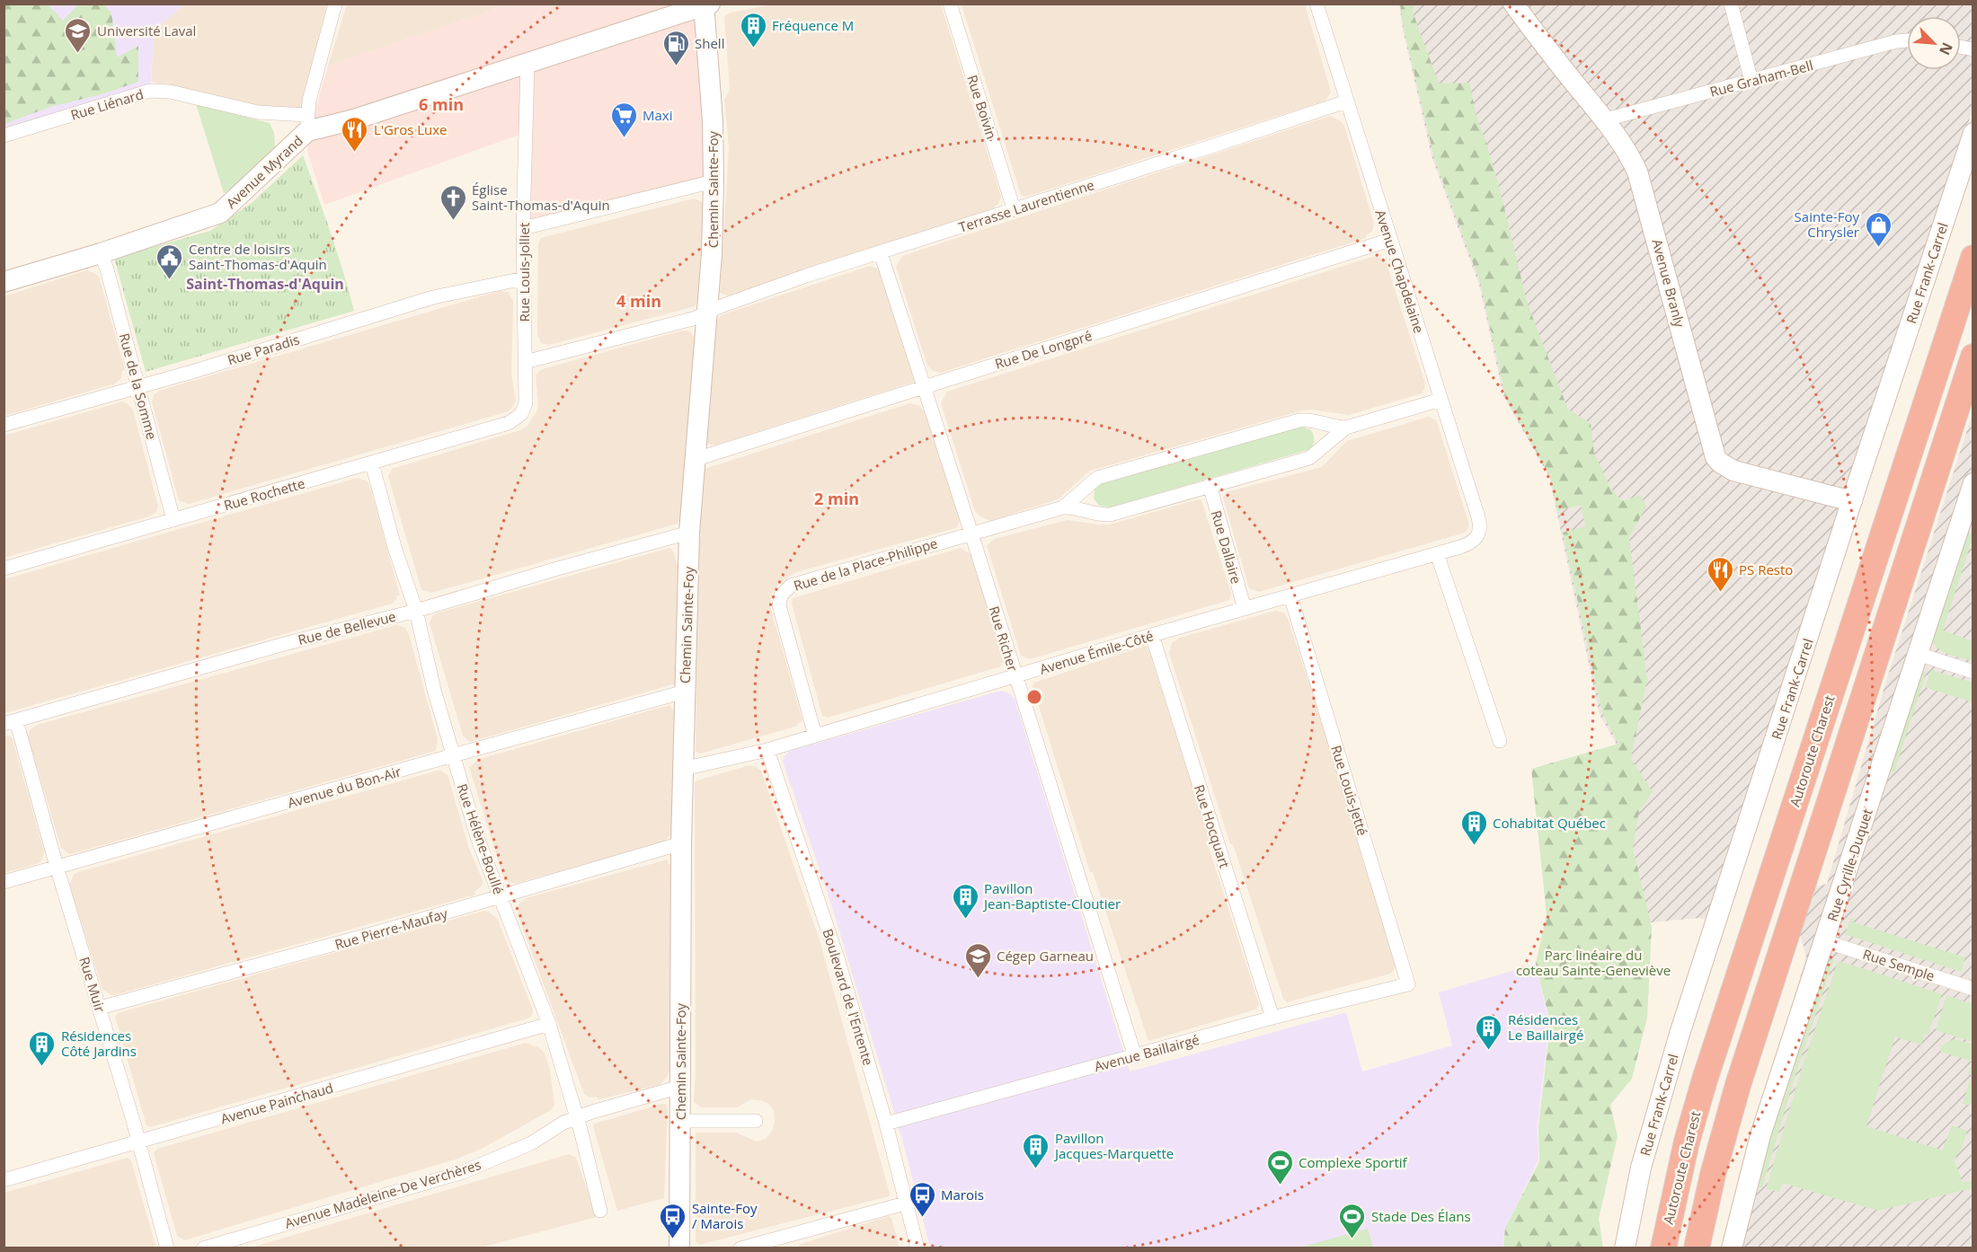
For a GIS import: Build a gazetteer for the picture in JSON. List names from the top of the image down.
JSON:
{
  "streets": {
    "highway": ["Autoroute Charest"],
    "street": [
      "Rue Graham-Bell",
      "Rue Liénard",
      "Rue Boivin",
      "Avenue Myrand",
      "Chemin Sainte-Foy",
      "Terrasse Laurentienne",
      "Avenue Chapdelaine",
      "Rue Louis-Jolliet",
      "Rue Frank-Carrel",
      "Avenue Branly",
      "Rue Paradis",
      "Rue De Longpré",
      "Rue de la Somme",
      "Rue Rochette",
      "Rue Dallaire",
      "Rue de la Place-Philippe",
      "Rue de Bellevue",
      "Rue Richer",
      "Avenue Émile-Côté",
      "Avenue du Bon-Air",
      "Rue Louis-Jetté",
      "Rue Hocquart",
      "Rue Hélène-Boullé",
      "Rue Cyrille-Duquet",
      "Rue Pierre-Maufay",
      "Rue Semple",
      "Rue Muir",
      "Boulevard de l'Entente",
      "Avenue Baillairgé",
      "Avenue Painchaud",
      "Avenue Madeleine-De Verchères"
    ]
  },
  "crossings": [
    ["Rue Graham-Bell", "Avenue Branly"],
    ["Rue Liénard", "Avenue Myrand"],
    ["Rue Boivin", "Terrasse Laurentienne"],
    ["Avenue Myrand", "Chemin Sainte-Foy"],
    ["Avenue Myrand", "Rue Louis-Jolliet"],
    ["Avenue Myrand", "Rue de la Somme"],
    ["Chemin Sainte-Foy", "Terrasse Laurentienne"],
    ["Chemin Sainte-Foy", "Rue De Longpré"],
    ["Chemin Sainte-Foy", "Rue de Bellevue"],
    ["Chemin Sainte-Foy", "Avenue Émile-Côté"],
    ["Chemin Sainte-Foy", "Avenue du Bon-Air"],
    ["Chemin Sainte-Foy", "Rue Pierre-Maufay"],
    ["Chemin Sainte-Foy", "Avenue Madeleine-De Verchères"],
    ["Terrasse Laurentienne", "Avenue Chapdelaine"],
    ["Terrasse Laurentienne", "Rue Richer"],
    ["Avenue Chapdelaine", "Rue De Longpré"],
    ["Avenue Chapdelaine", "Rue de la Place-Philippe"],
    ["Avenue Chapdelaine", "Avenue Émile-Côté"],
    ["Rue Louis-Jolliet", "Rue Paradis"],
    ["Rue Louis-Jolliet", "Rue Rochette"],
    ["Rue Frank-Carrel", "Avenue Branly"],
    ["Rue Paradis", "Rue de la Somme"],
    ["Rue De Longpré", "Rue Richer"],
    ["Rue de la Somme", "Rue Rochette"],
    ["Rue Rochette", "Rue Hélène-Boullé"],
    ["Rue Dallaire", "Rue de la Place-Philippe"],
    ["Rue Dallaire", "Avenue Émile-Côté"],
    ["Rue de la Place-Philippe", "Rue Richer"],
    ["Rue de la Place-Philippe", "Avenue Émile-Côté"],
    ["Rue de Bellevue", "Rue Hélène-Boullé"],
    ["Rue de Bellevue", "Rue Muir"],
    ["Rue Richer", "Avenue Émile-Côté"],
    ["Rue Richer", "Avenue Baillairgé"],
    ["Avenue Émile-Côté", "Rue Louis-Jetté"],
    ["Avenue Émile-Côté", "Rue Hocquart"],
    ["Avenue Émile-Côté", "Boulevard de l'Entente"],
    ["Avenue du Bon-Air", "Rue Hélène-Boullé"],
    ["Avenue du Bon-Air", "Rue Muir"],
    ["Rue Louis-Jetté", "Avenue Baillairgé"],
    ["Rue Hocquart", "Avenue Baillairgé"],
    ["Rue Hélène-Boullé", "Rue Pierre-Maufay"],
    ["Rue Hélène-Boullé", "Avenue Painchaud"],
    ["Rue Hélène-Boullé", "Avenue Madeleine-De Verchères"],
    ["Rue Cyrille-Duquet", "Rue Semple"],
    ["Rue Pierre-Maufay", "Rue Muir"],
    ["Rue Muir", "Avenue Painchaud"],
    ["Boulevard de l'Entente", "Avenue Baillairgé"]
  ],
  "districts": ["Saint-Thomas-d'Aquin"],
  "parks": ["Parc linéaire du coteau Sainte-Geneviève"],
  "places": {
    "building": [
      "Fréquence M",
      "Cohabitat Québec",
      "Pavillon Jean-Baptiste-Cloutier",
      "Résidences Le Baillairgé",
      "Résidences Côté Jardins",
      "Pavillon Jacques-Marquette"
    ],
    "school or university": ["Université Laval", "Cégep Garneau"],
    "fuel station": ["Shell"],
    "supermarket": ["Maxi"],
    "restaurant": ["L'Gros Luxe", "PS Resto"],
    "church": ["Église Saint-Thomas-d'Aquin"],
    "shop": ["Sainte-Foy Chrysler"],
    "public building": ["Centre de loisirs Saint-Thomas-d'Aquin"],
    "sports": ["Complexe Sportif", "Stade Des Élans"],
    "bus stop": ["Marois", "Sainte-Foy / Marois"]
  },
  "north": "bottom right",
  "rings": ["6 min", "4 min", "2 min"]
}
